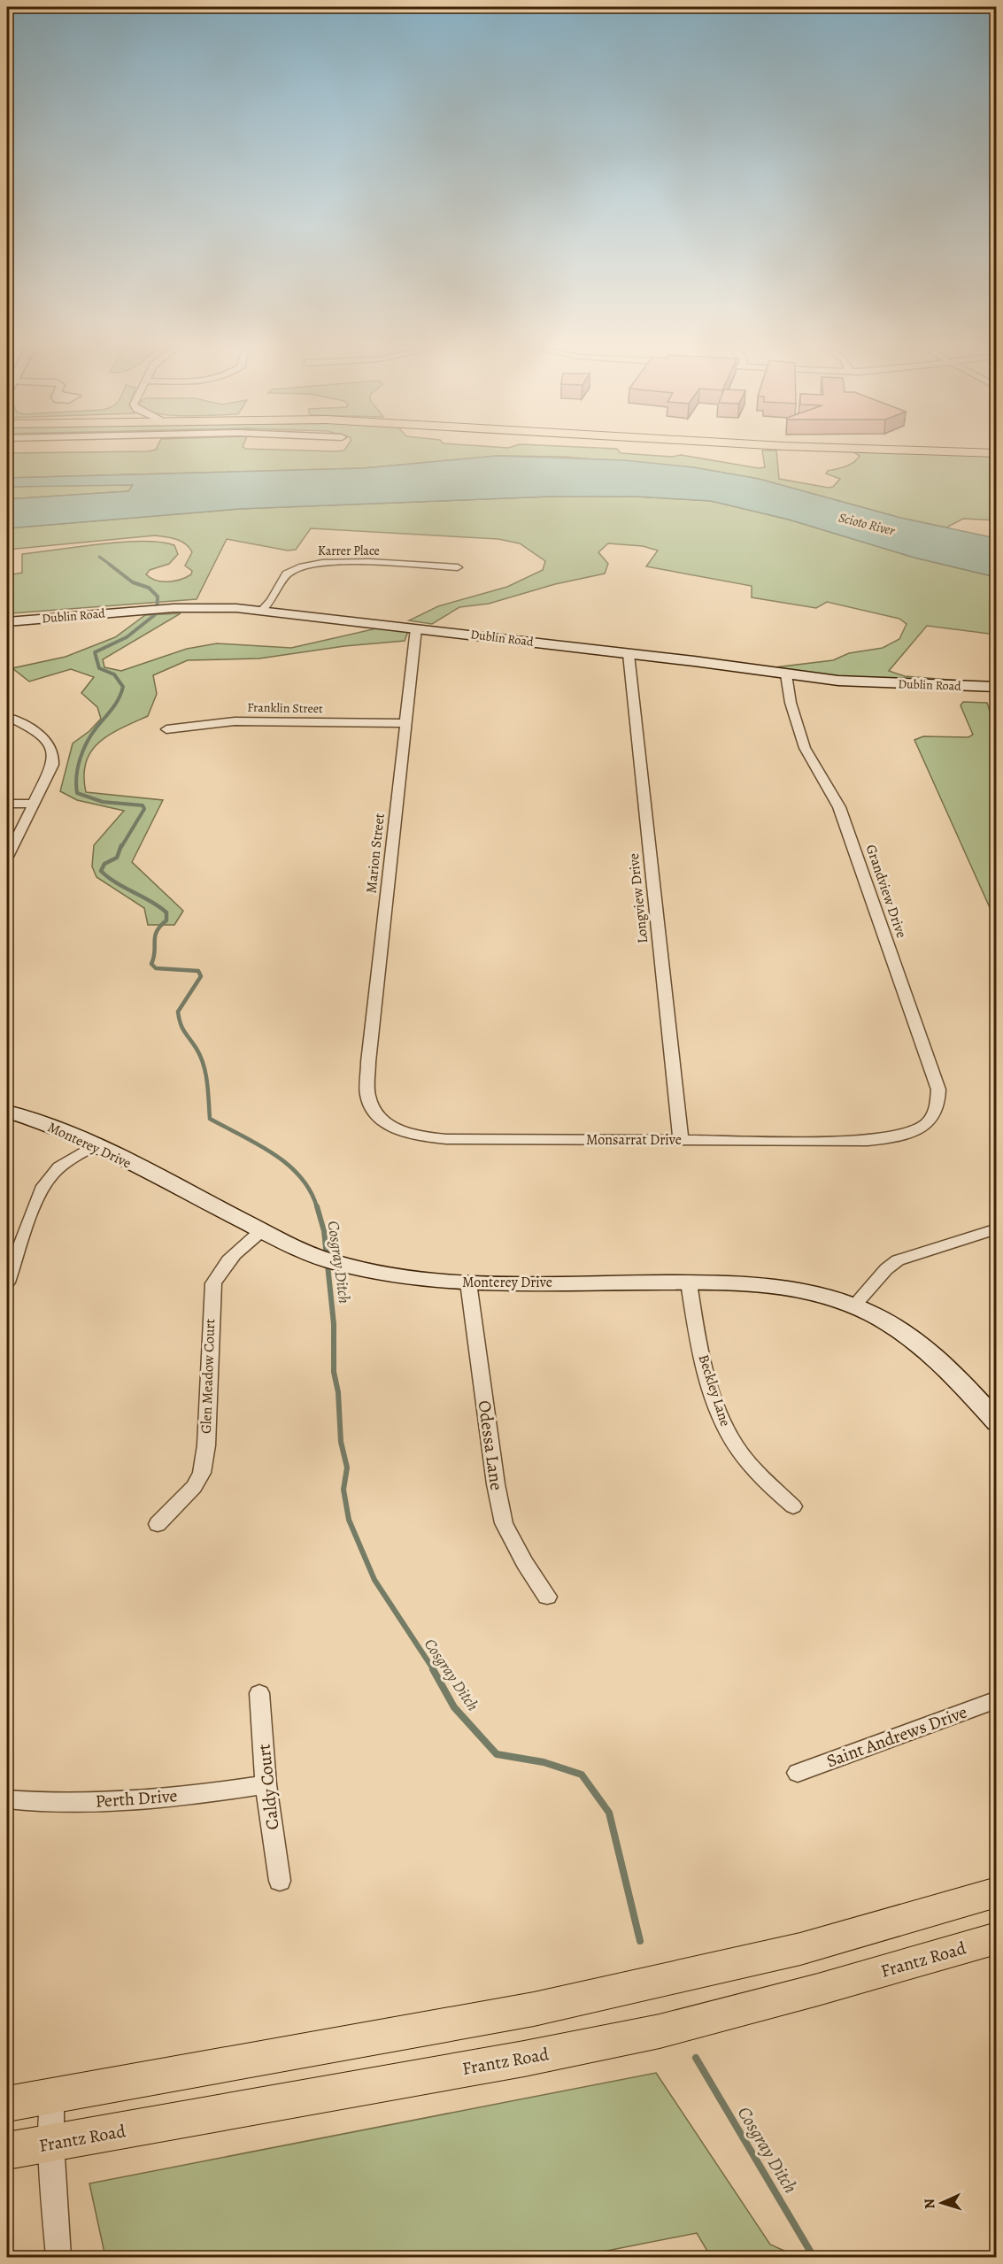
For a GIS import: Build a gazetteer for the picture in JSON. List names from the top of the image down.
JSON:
{
  "streets": {
    "main road": ["Dublin Road", "Monterey Drive", "Frantz Road"],
    "street": [
      "Karrer Place",
      "Franklin Street",
      "Marion Street",
      "Grandview Drive",
      "Longview Drive",
      "Monsarrat Drive",
      "Glen Meadow Court",
      "Beckley Lane",
      "Odessa Lane",
      "Saint Andrews Drive",
      "Caldy Court",
      "Perth Drive"
    ]
  },
  "crossings": [
    ["Karrer Place", "Dublin Road"],
    ["Dublin Road", "Marion Street"],
    ["Dublin Road", "Grandview Drive"],
    ["Dublin Road", "Longview Drive"],
    ["Franklin Street", "Marion Street"],
    ["Marion Street", "Monsarrat Drive"],
    ["Grandview Drive", "Monsarrat Drive"],
    ["Longview Drive", "Monsarrat Drive"],
    ["Monterey Drive", "Glen Meadow Court"],
    ["Monterey Drive", "Beckley Lane"],
    ["Monterey Drive", "Odessa Lane"],
    ["Caldy Court", "Perth Drive"]
  ],
  "water": ["Scioto River", "Cosgray Ditch"],
  "north": "left"
}
